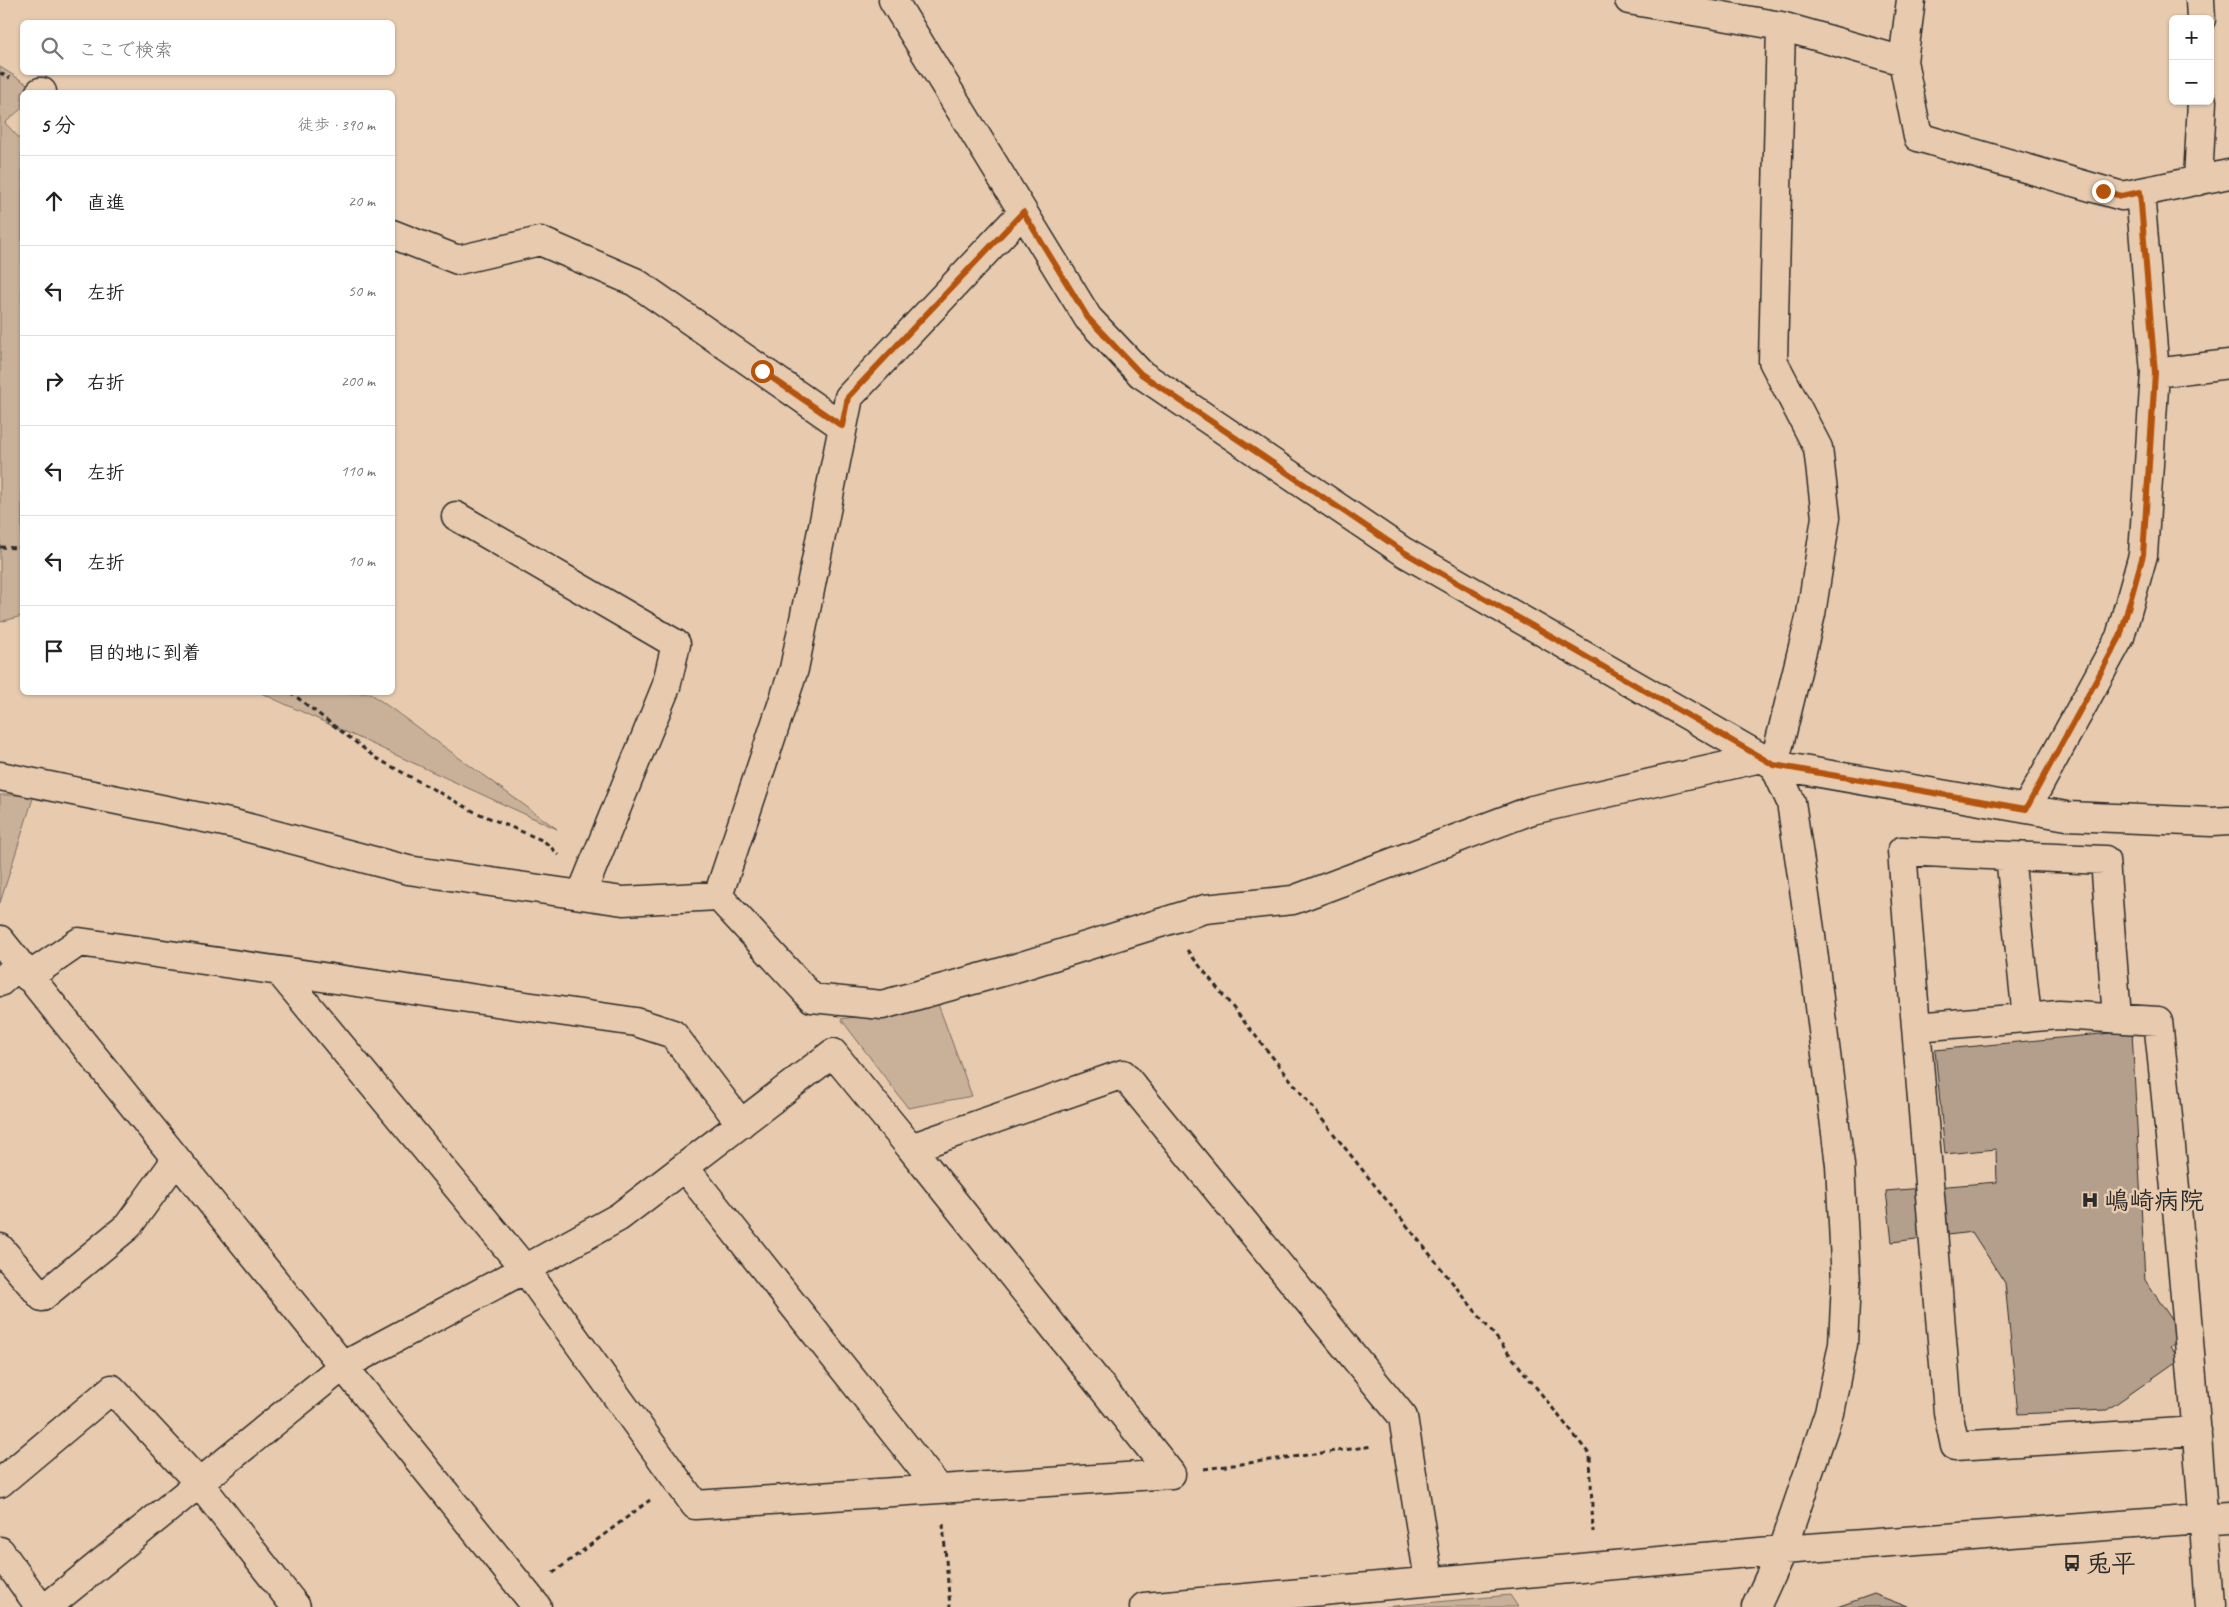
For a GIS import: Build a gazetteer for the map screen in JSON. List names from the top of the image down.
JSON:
{
  "places": {
    "hospital": ["嶋崎病院"],
    "bus stop": ["兎平"]
  },
  "page": {
    "map_buttons": ["+", "−"],
    "search": "ここで検索",
    "heading": ["5 分", "徒歩 · 390 m"],
    "list": [
      ["直進", "20 m"],
      ["左折", "50 m"],
      ["右折", "200 m"],
      ["左折", "110 m"],
      ["左折", "10 m"],
      "目的地に到着"
    ]
  }
}
